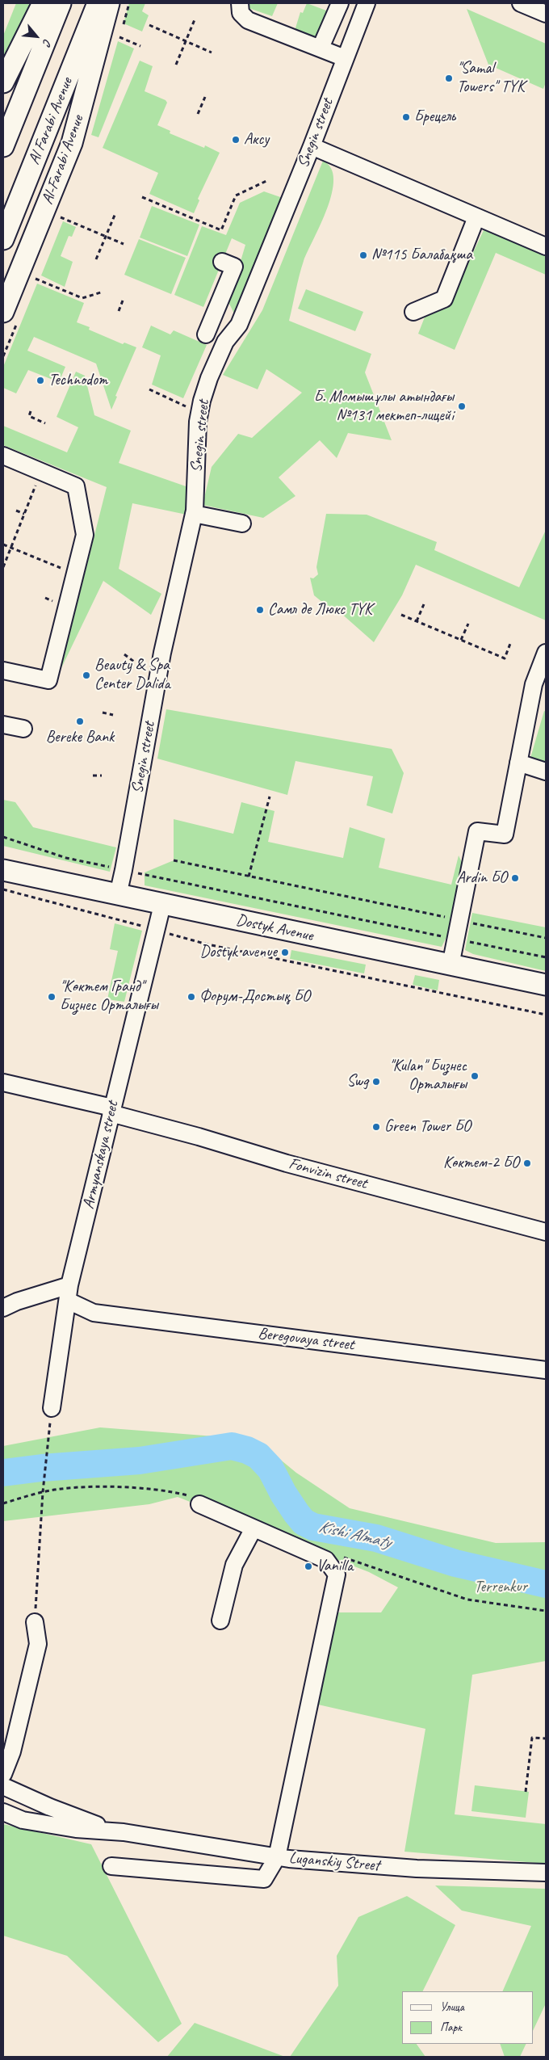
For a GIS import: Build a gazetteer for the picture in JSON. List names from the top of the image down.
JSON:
{
  "streets": {
    "main road": ["Al Farabi Avenue", "Al-Farabi Avenue", "Dostyk Avenue"],
    "street": [
      "Snegin street",
      "Armyanskaya street",
      "Fonvizin street",
      "Beregovaya street",
      "Luganskiy Street"
    ]
  },
  "crossings": [
    ["Snegin street", "Dostyk Avenue"],
    ["Dostyk Avenue", "Armyanskaya street"],
    ["Armyanskaya street", "Fonvizin street"],
    ["Armyanskaya street", "Beregovaya street"]
  ],
  "water": ["Kіshі Almaty"],
  "parks": ["Terrenkur"],
  "places": [
    "\"Samal Towers\" ТҮК",
    "Брецель",
    "Аксу",
    "№115 Балабақша",
    "Technodom",
    "Б. Момышұлы атындағы №131 мектеп-лицейі",
    "Самл де Люкс ТҮК",
    "Beauty & Spa Center Dalida",
    "Bereke Bank",
    "Ardin БО",
    "Dostyk avenue",
    "\"Көктем Гранд\" Бизнес Орталығы",
    "Форум-Достық БО",
    "\"Kulan\" Бизнес Орталығы",
    "Swg",
    "Green Tower БО",
    "Көктем-2 БО",
    "Vanilla"
  ],
  "legend": ["Улица", "Парк"],
  "north": "bottom right"
}
